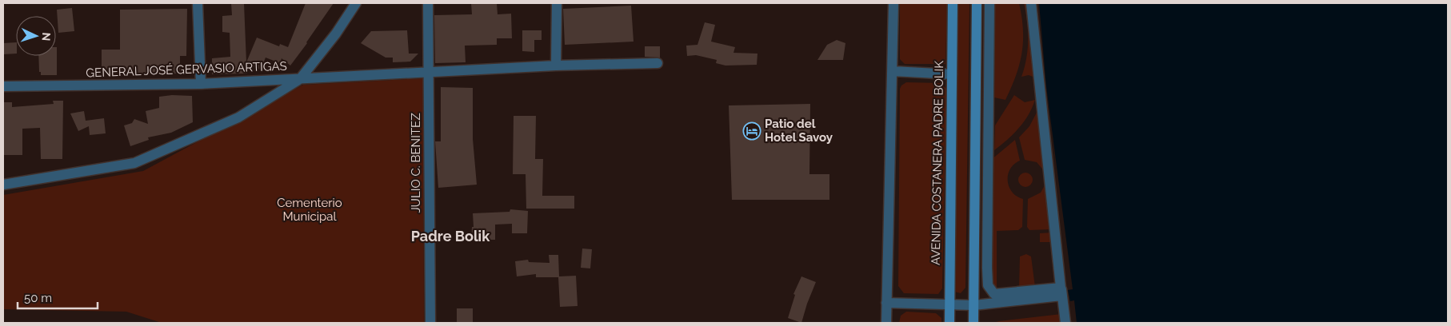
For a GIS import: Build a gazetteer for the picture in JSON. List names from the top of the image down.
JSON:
{
  "streets": {
    "main road": ["AVENIDA COSTANERA PADRE BOLIK"],
    "street": ["GENERAL JOSÉ GERVASIO ARTIGAS", "JULIO C. BENITEZ"]
  },
  "districts": ["Padre Bolik"],
  "parks": ["Cementerio Municipal"],
  "places": {
    "hotel": ["Patio del Hotel Savoy"]
  },
  "scale_bar": "50 m",
  "north": "right"
}
